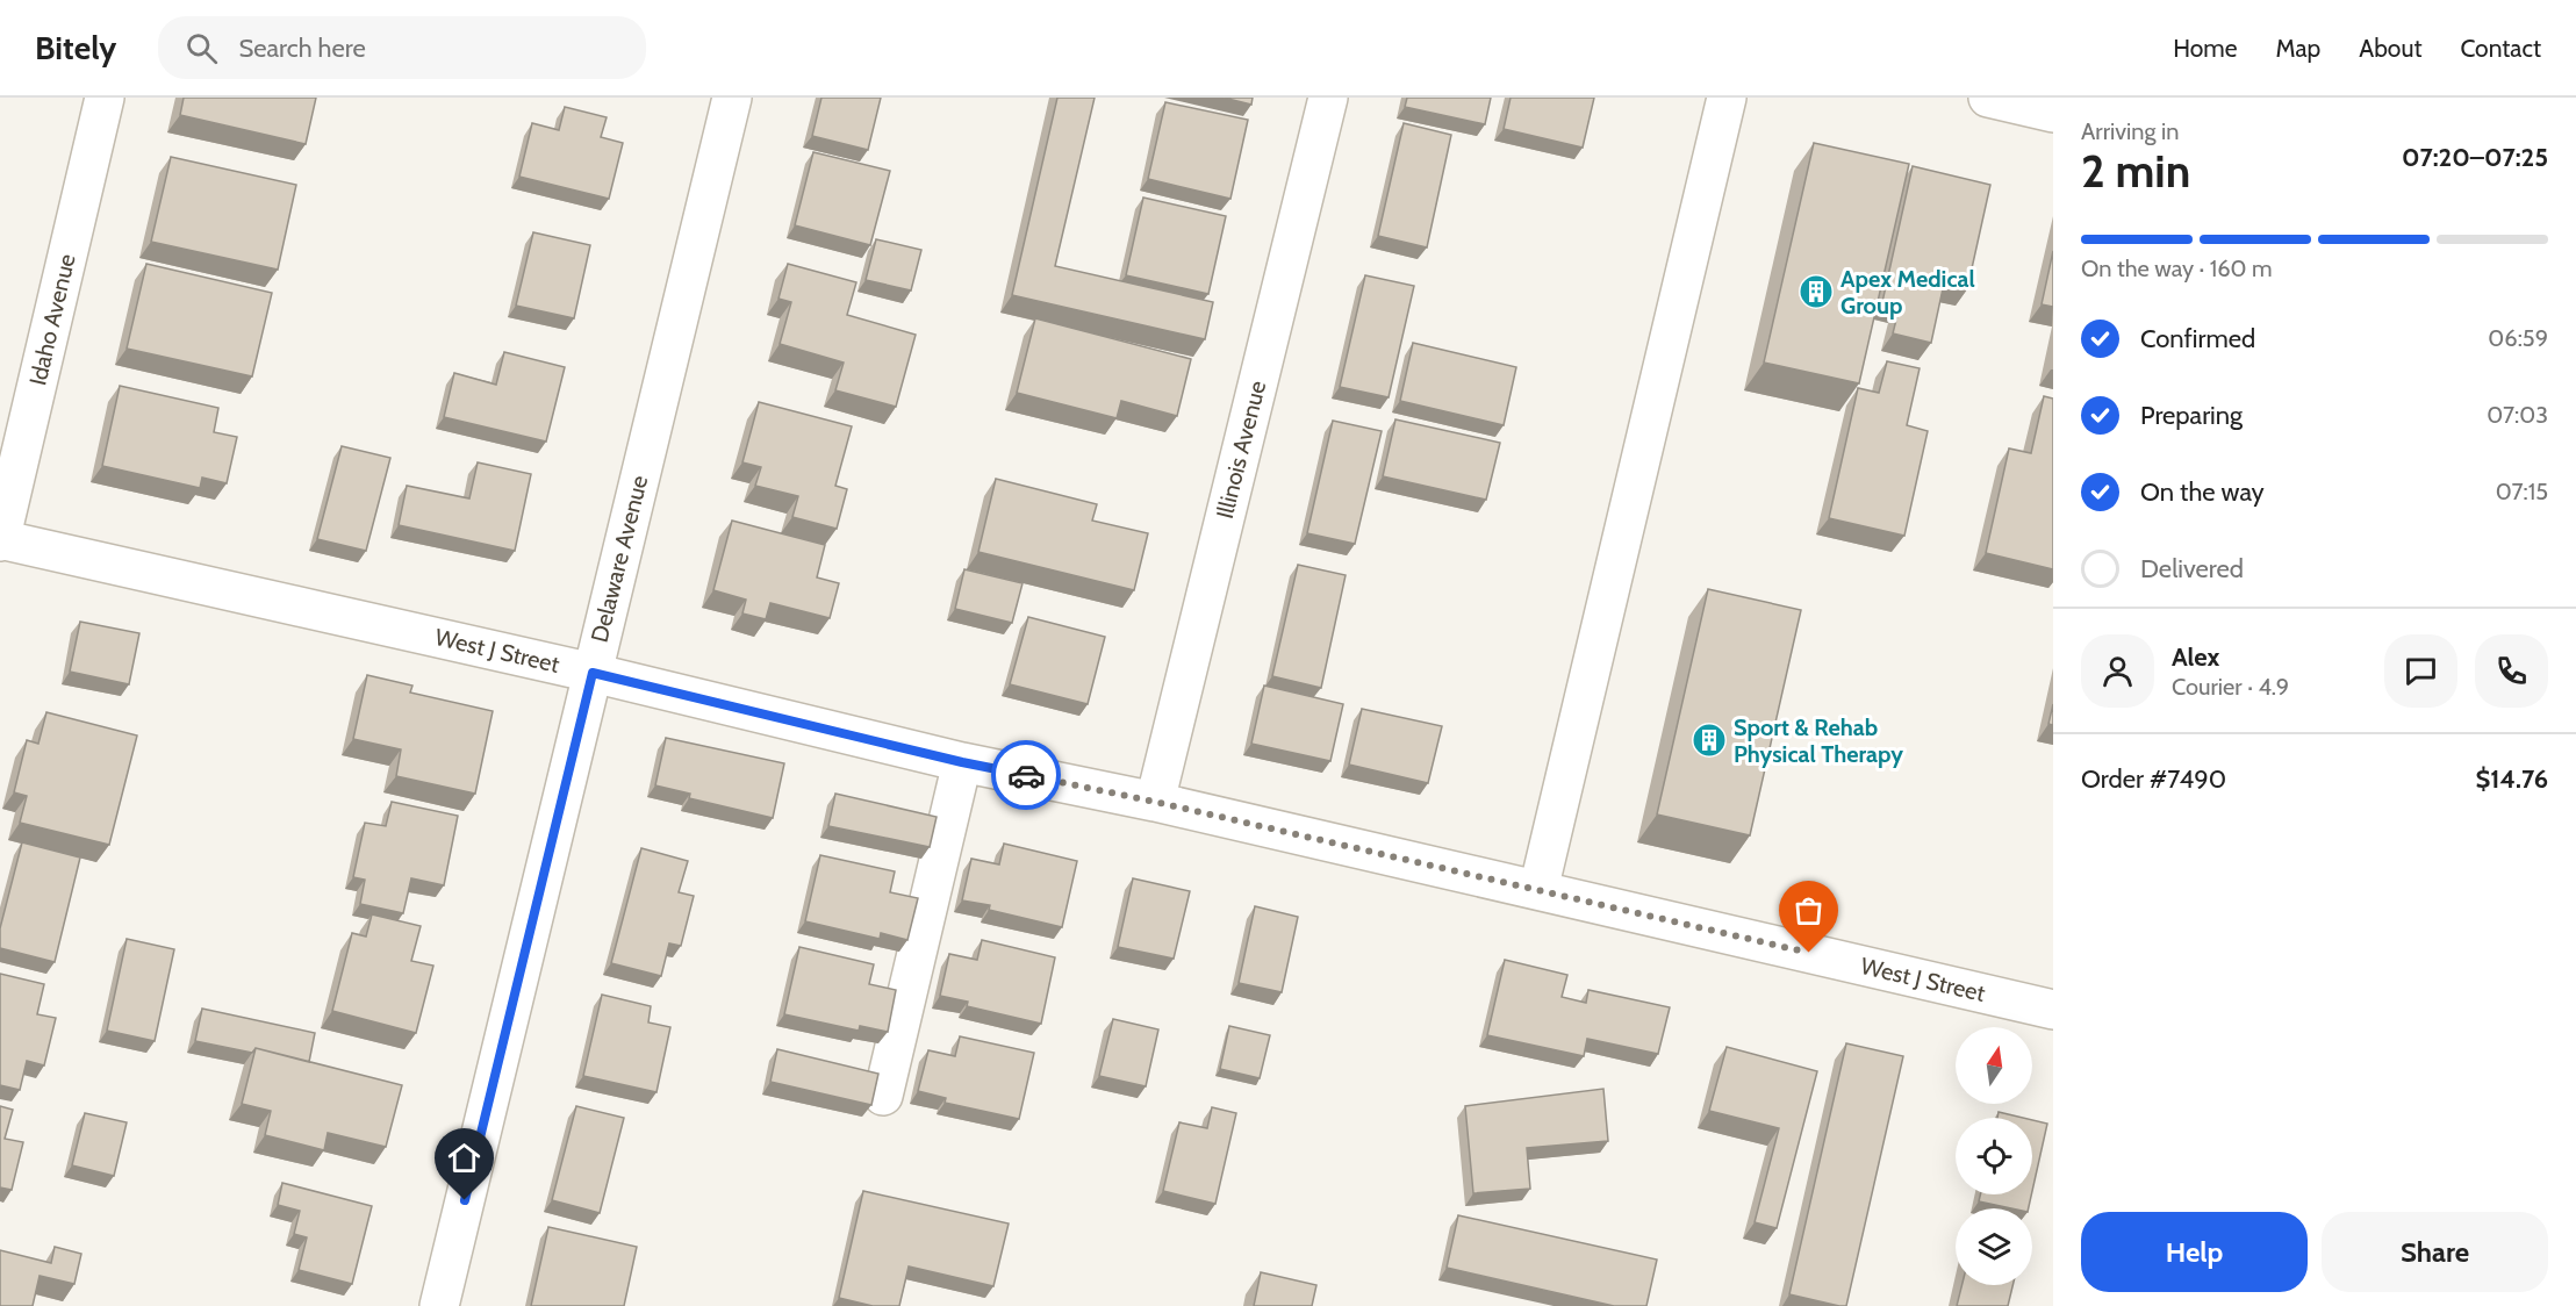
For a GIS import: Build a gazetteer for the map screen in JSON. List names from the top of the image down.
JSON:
{
  "streets": {
    "street": [
      "Idaho Avenue",
      "Illinois Avenue",
      "Delaware Avenue",
      "West J Street"
    ]
  },
  "crossings": [
    ["Idaho Avenue", "West J Street"],
    ["Illinois Avenue", "West J Street"],
    ["Delaware Avenue", "West J Street"]
  ],
  "places": {
    "building": ["Apex Medical Group", "Sport & Rehab Physical Therapy"]
  },
  "north": "top",
  "page": {
    "header": "Bitely",
    "search": "Search here",
    "nav": [
      "Home",
      "Map",
      "About",
      "Contact"
    ],
    "heading": ["2 min", "Arriving in", "07:20–07:25"],
    "panel": [
      "Alex",
      "Courier · 4.9",
      "Order #7490",
      "$14.76"
    ],
    "bar": "On the way · 160 m",
    "list": [
      ["Confirmed", "06:59"],
      ["Preparing", "07:03"],
      ["On the way", "07:15"],
      "Delivered"
    ],
    "buttons": ["Help", "Share"]
  }
}
